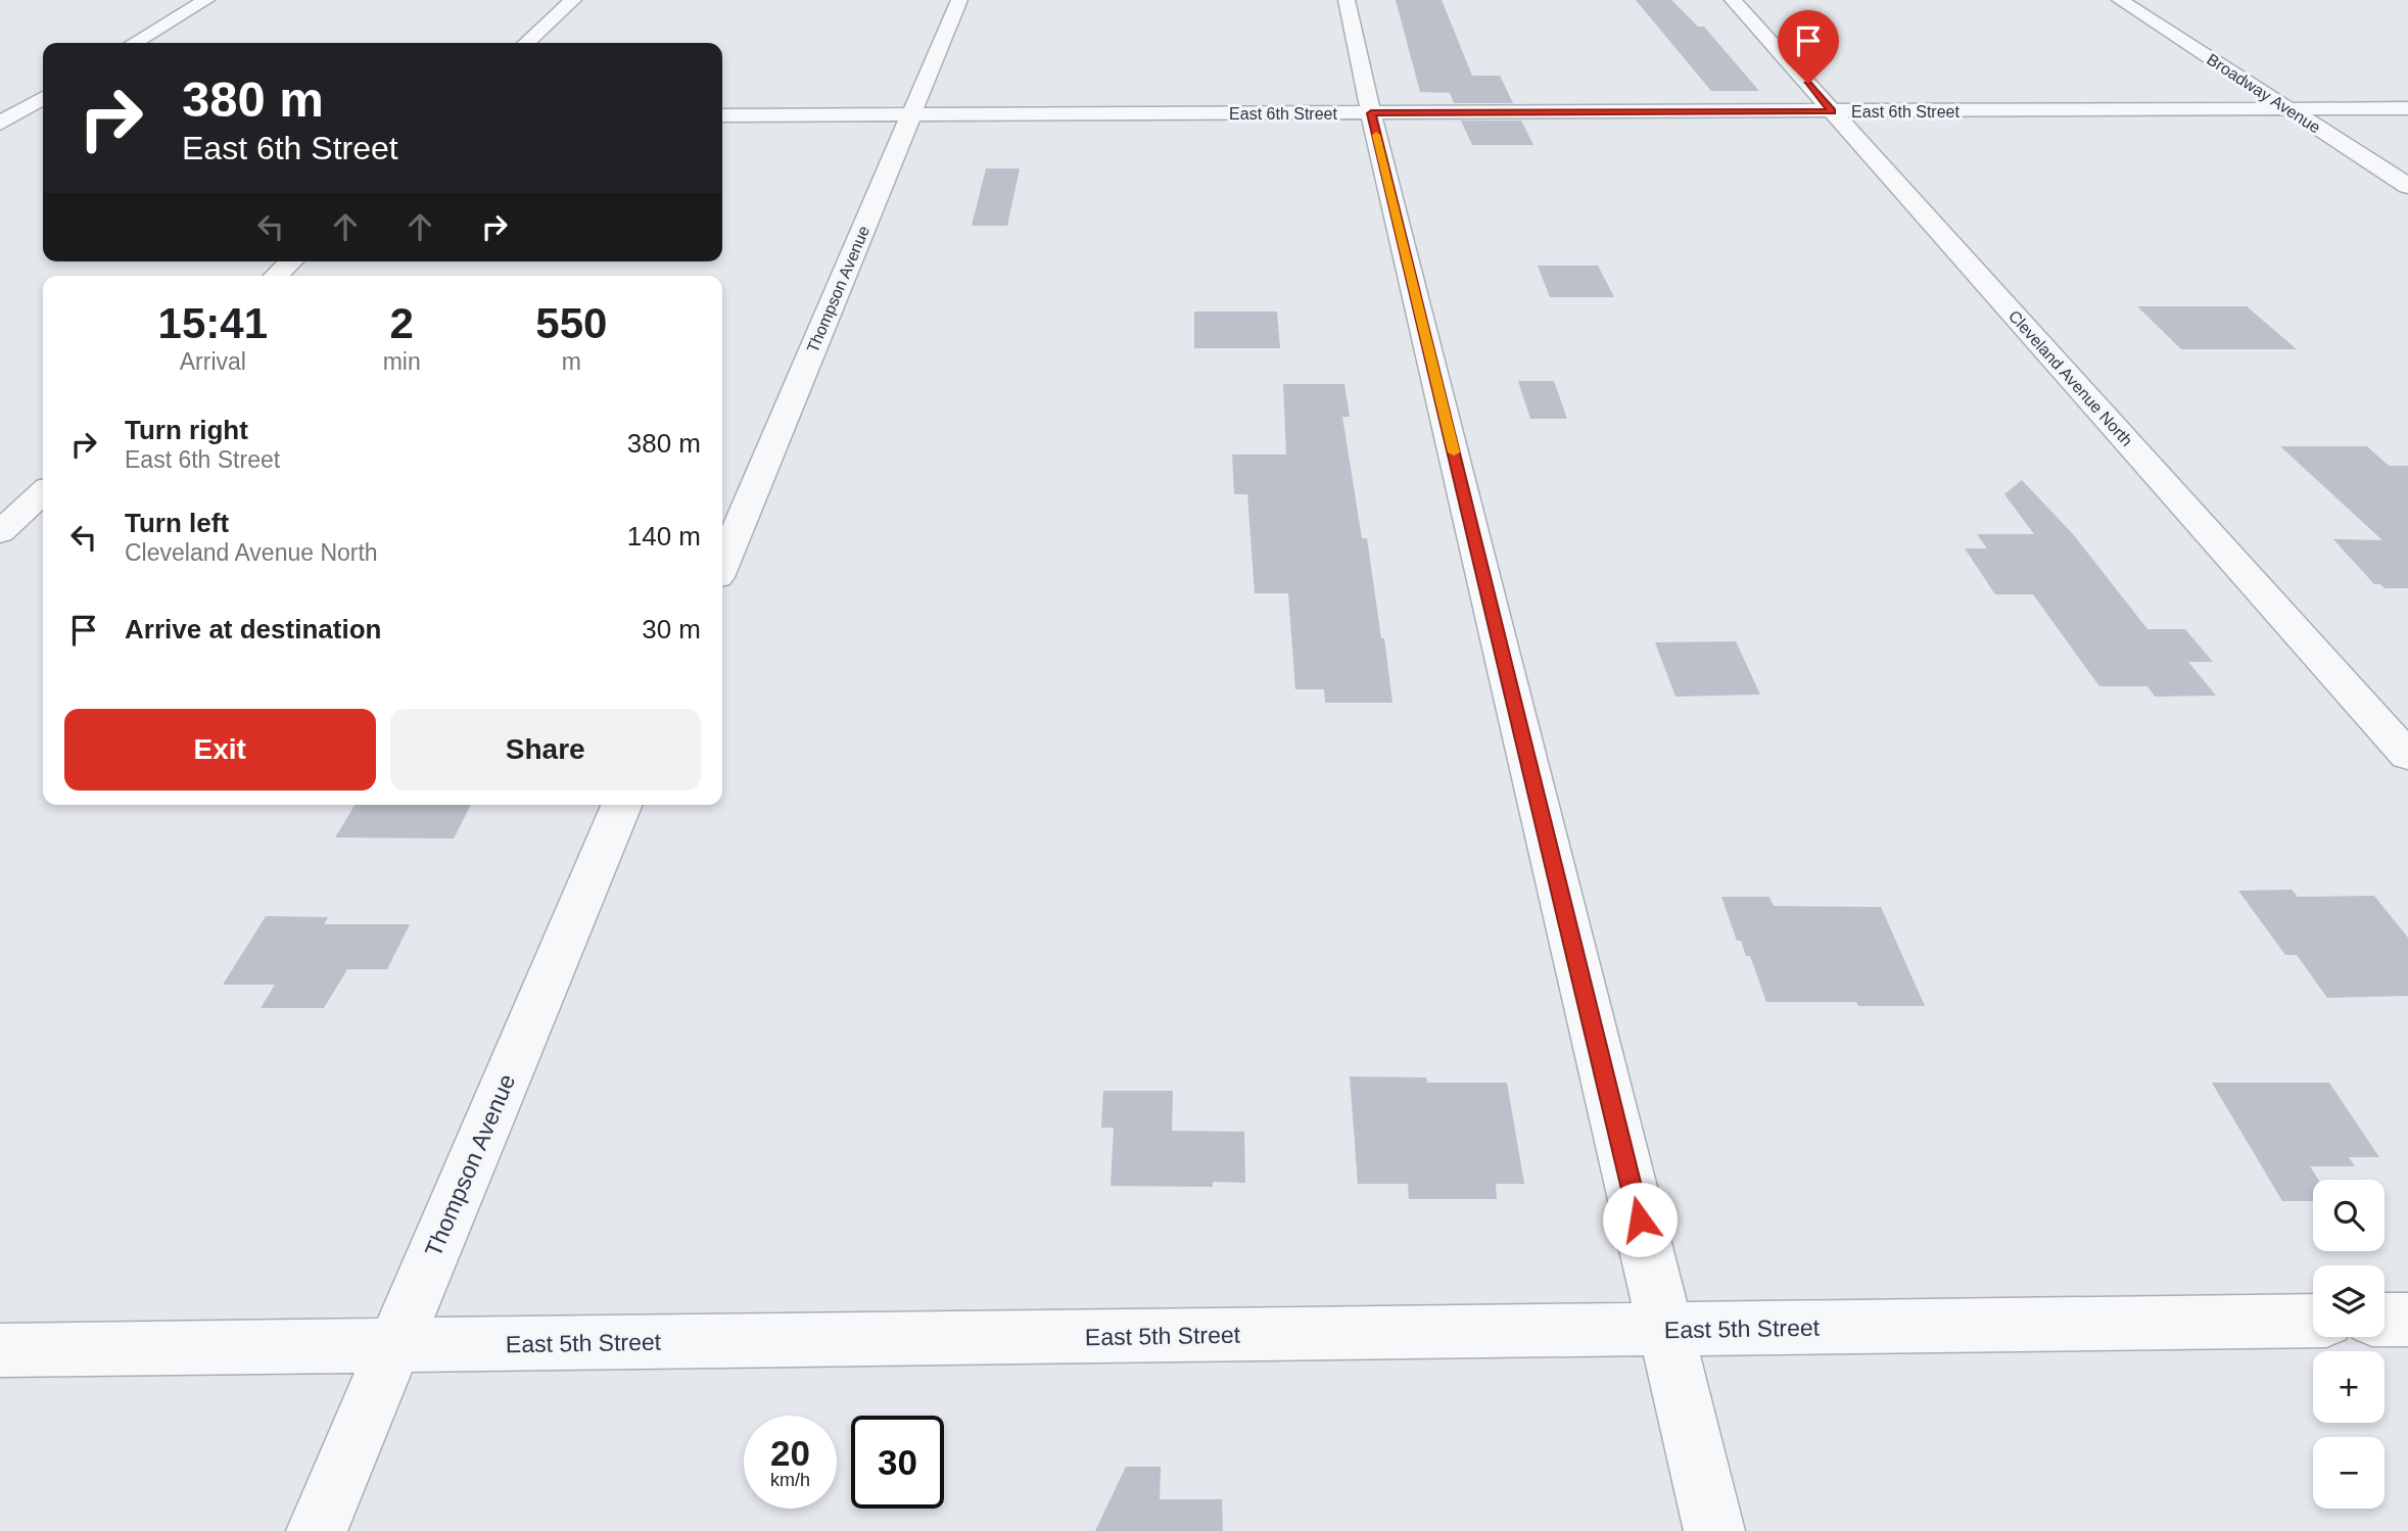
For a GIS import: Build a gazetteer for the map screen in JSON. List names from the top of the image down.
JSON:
{
  "streets": {
    "street": [
      "Broadway Avenue",
      "East 6th Street",
      "Thompson Avenue",
      "Cleveland Avenue North",
      "East 5th Street"
    ]
  },
  "crossings": [
    ["Broadway Avenue", "East 6th Street"],
    ["East 6th Street", "Thompson Avenue"],
    ["East 6th Street", "Cleveland Avenue North"],
    ["Thompson Avenue", "East 5th Street"]
  ],
  "page": {
    "turn": ["380 m", "East 6th Street"],
    "eta": [
      "15:41",
      "Arrival",
      "2",
      "min",
      "550",
      "m"
    ],
    "list": [
      {
        "name": "Turn right",
        "note": "East 6th Street",
        "value": "380 m"
      },
      {
        "name": "Turn left",
        "note": "Cleveland Avenue North",
        "value": "140 m"
      },
      {
        "name": "Arrive at destination",
        "value": "30 m"
      }
    ],
    "buttons": ["Exit", "Share"],
    "map_buttons": ["+", "−"],
    "speed": "20 km/h",
    "limit": "30"
  }
}
